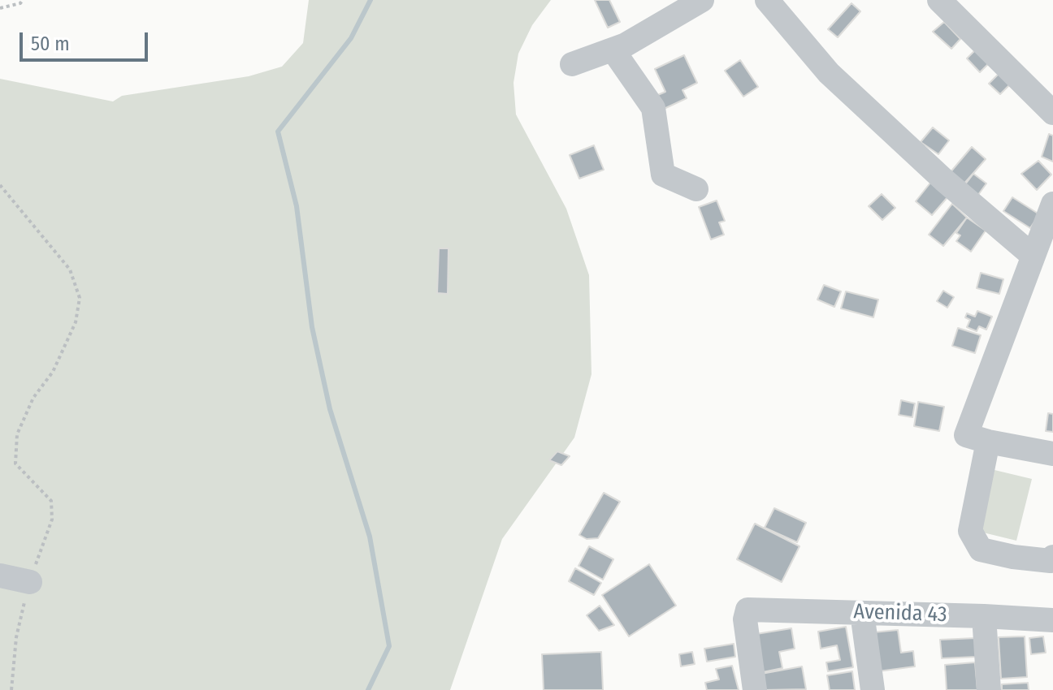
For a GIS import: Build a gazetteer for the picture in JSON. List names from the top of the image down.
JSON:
{
  "streets": {
    "street": ["Avenida 43"]
  },
  "scale_bar": "50 m"
}
